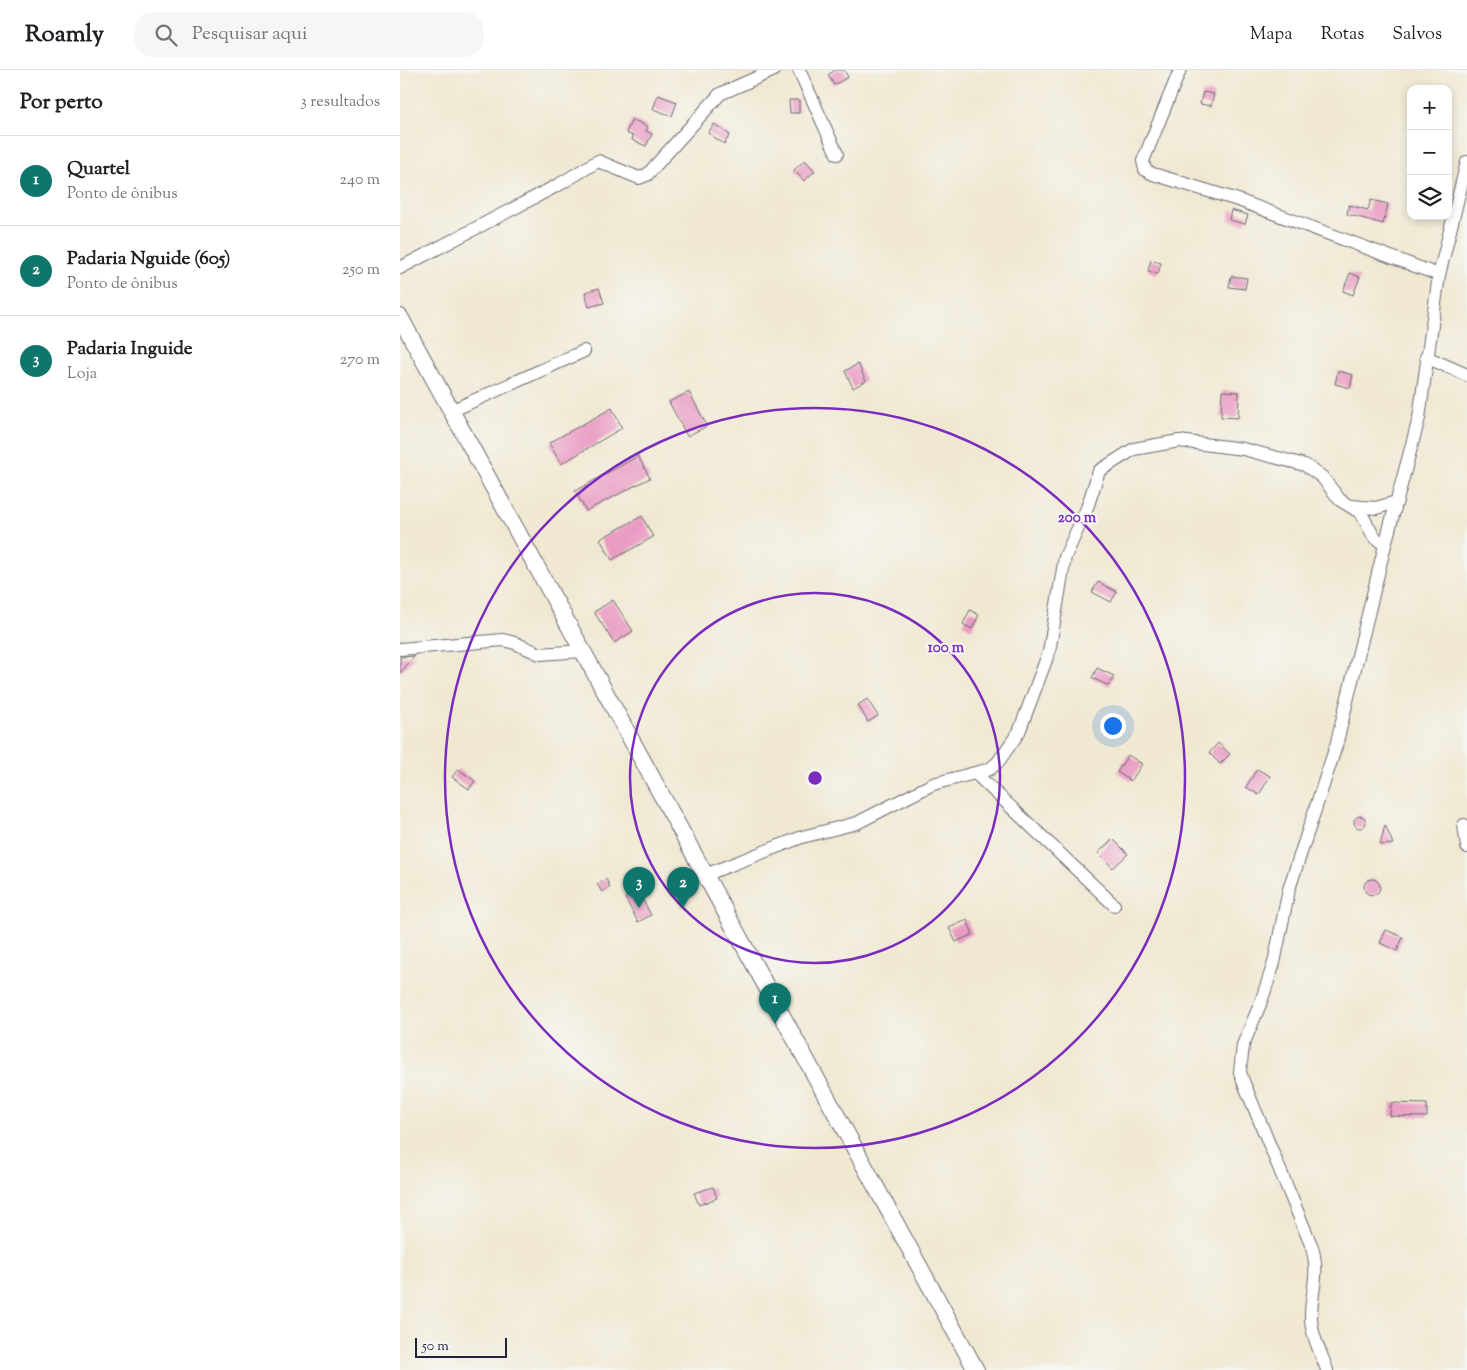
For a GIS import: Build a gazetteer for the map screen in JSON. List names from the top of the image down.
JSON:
{
  "scale_bar": "50 m",
  "page": {
    "header": "Roamly",
    "search": "Pesquisar aqui",
    "nav": ["Mapa", "Rotas", "Salvos"],
    "heading": ["Por perto", "3 resultados"],
    "map_buttons": ["+", "−"],
    "list": [
      {
        "mark": "1",
        "name": "Quartel",
        "note": "Ponto de ônibus",
        "value": "240 m"
      },
      {
        "mark": "2",
        "name": "Padaria Nguide (605)",
        "note": "Ponto de ônibus",
        "value": "250 m"
      },
      {
        "mark": "3",
        "name": "Padaria Inguide",
        "note": "Loja",
        "value": "270 m"
      }
    ],
    "pins": ["2", "3", "1"],
    "scale": "50 m"
  },
  "rings": ["200 m", "100 m"]
}
